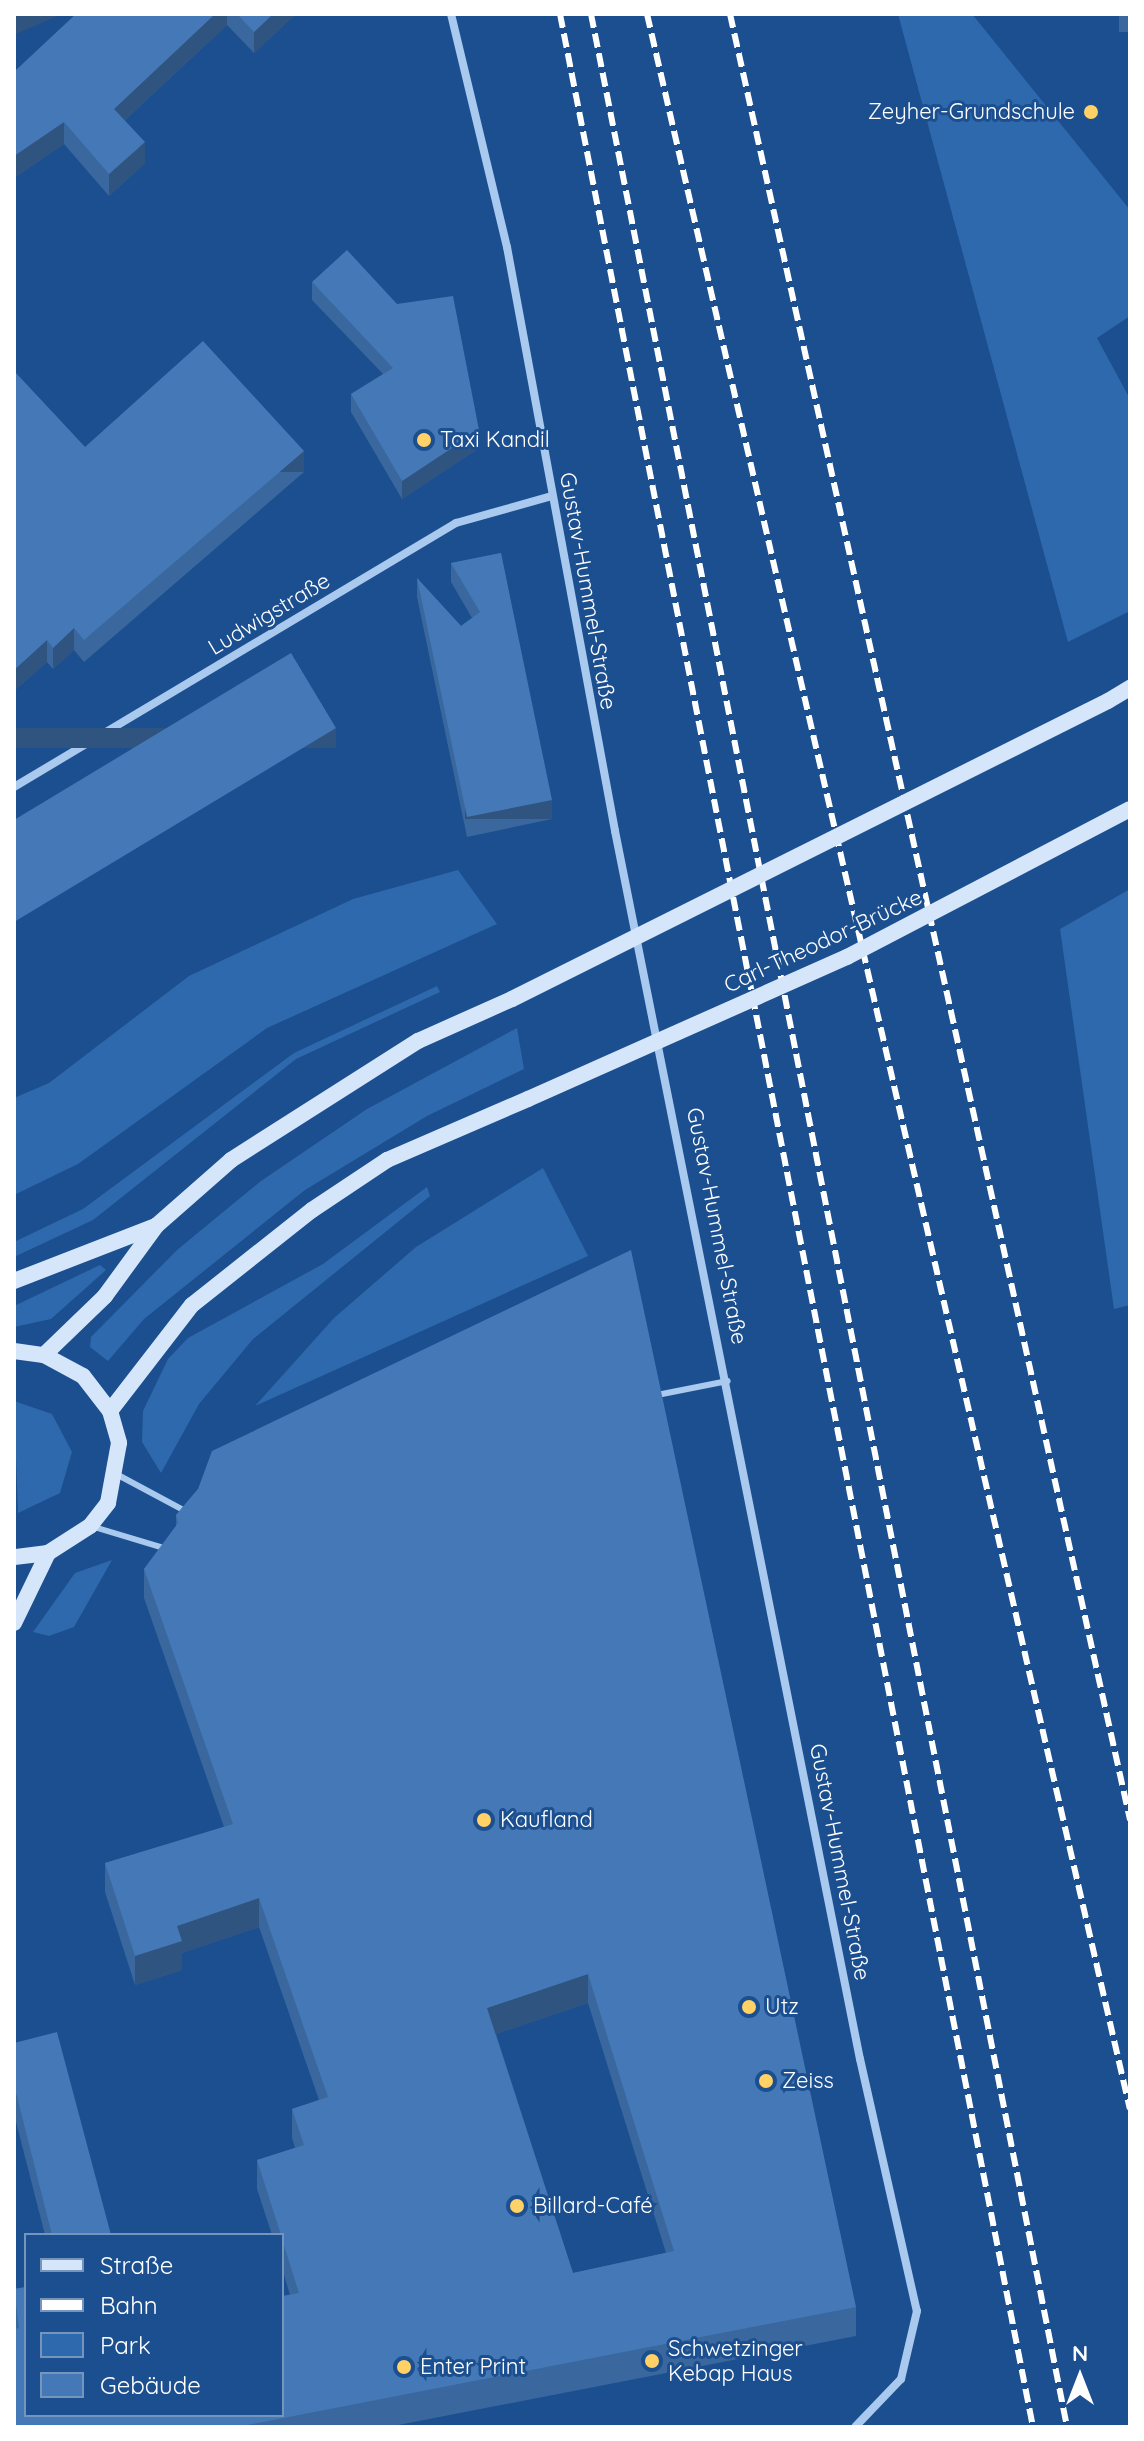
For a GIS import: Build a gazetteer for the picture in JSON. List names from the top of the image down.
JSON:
{
  "streets": {
    "main road": ["Carl-Theodor-Brücke"],
    "street": ["Gustav-Hummel-Straße", "Ludwigstraße"]
  },
  "crossings": [
    ["Gustav-Hummel-Straße", "Ludwigstraße"]
  ],
  "places": [
    "Zeyher-Grundschule",
    "Taxi Kandil",
    "Kaufland",
    "Utz",
    "Zeiss",
    "Billard-Café",
    "Schwetzinger Kebap Haus",
    "Enter Print"
  ],
  "legend": [
    "Straße",
    "Bahn",
    "Park",
    "Gebäude"
  ],
  "north": "top"
}
